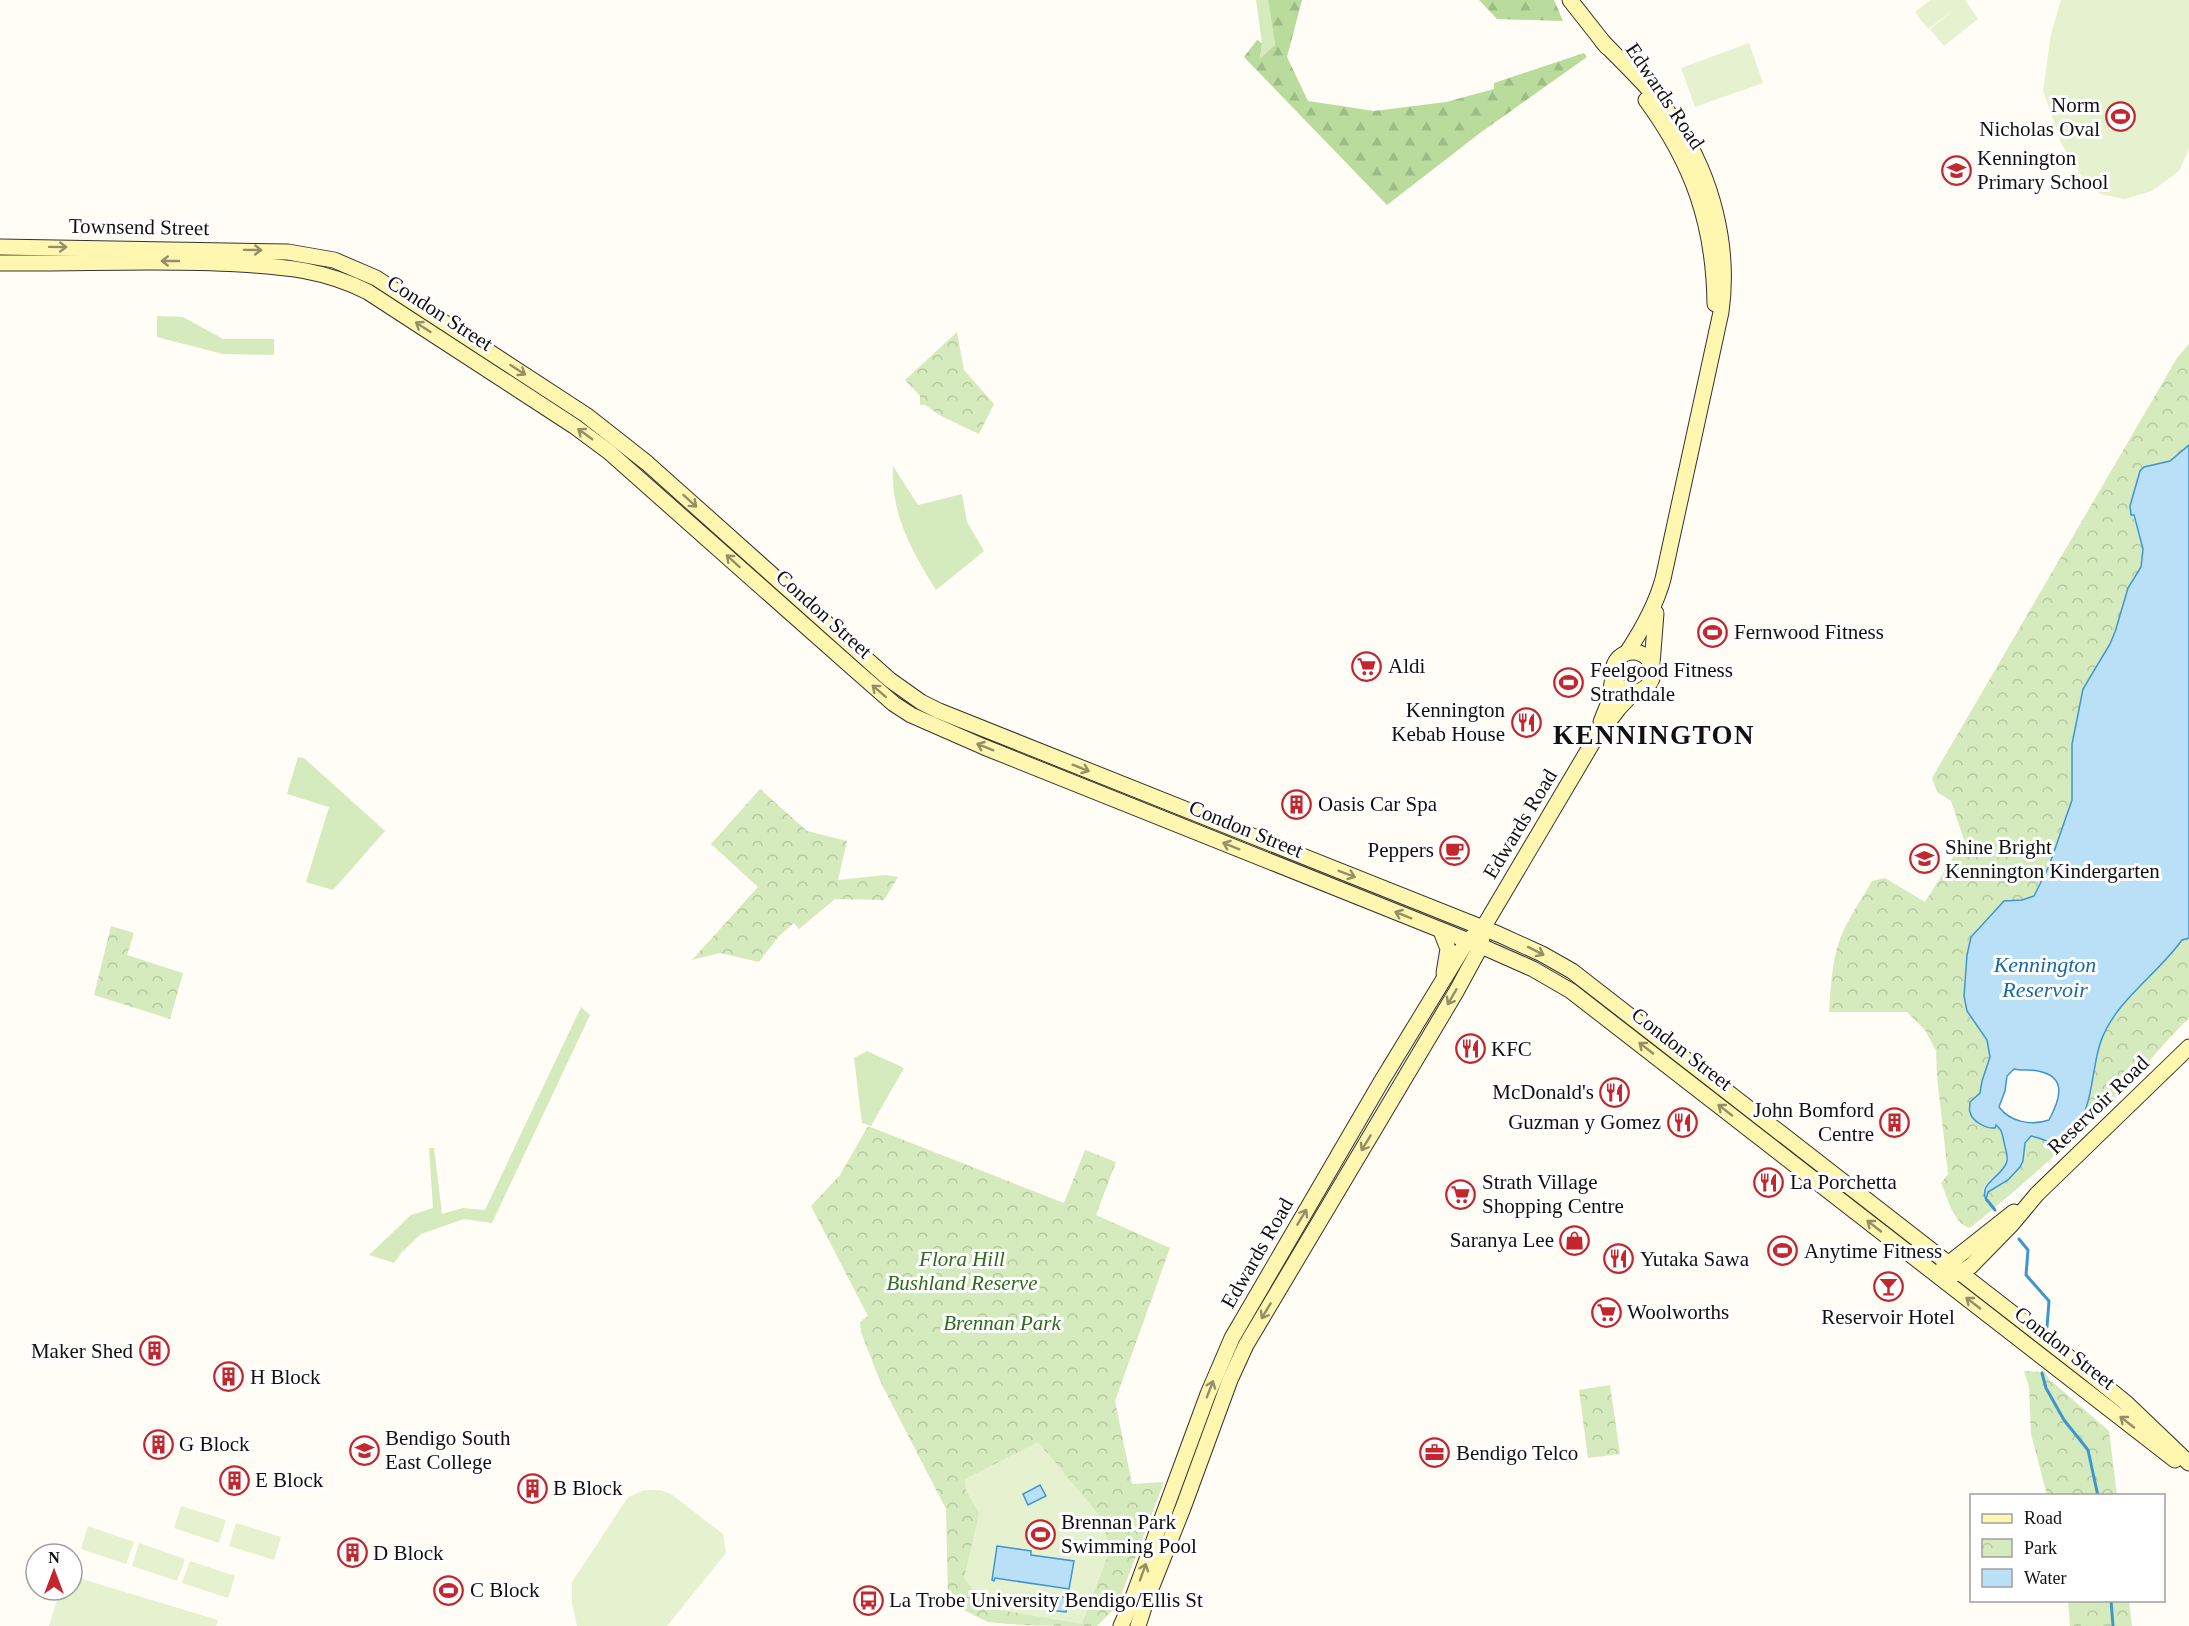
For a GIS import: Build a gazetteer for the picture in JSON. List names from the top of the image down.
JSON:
{
  "streets": {
    "main road": [
      "Edwards Road",
      "Townsend Street",
      "Condon Street",
      "Reservoir Road"
    ]
  },
  "crossings": [
    ["Edwards Road", "Condon Street"],
    ["Townsend Street", "Condon Street"],
    ["Condon Street", "Reservoir Road"]
  ],
  "districts": ["KENNINGTON"],
  "water": ["Kennington Reservoir"],
  "parks": ["Flora Hill Bushland Reserve", "Brennan Park"],
  "places": {
    "sports": [
      "Norm Nicholas Oval",
      "Fernwood Fitness",
      "Feelgood Fitness Strathdale",
      "Anytime Fitness",
      "Brennan Park Swimming Pool",
      "C Block"
    ],
    "school or university": ["Kennington Primary School", "Shine Bright Kennington Kindergarten", "Bendigo South East College"],
    "supermarket": ["Aldi", "Strath Village Shopping Centre", "Woolworths"],
    "restaurant": [
      "Kennington Kebab House",
      "KFC",
      "McDonald's",
      "Guzman y Gomez",
      "La Porchetta",
      "Yutaka Sawa"
    ],
    "building": [
      "Oasis Car Spa",
      "John Bomford Centre",
      "Maker Shed",
      "H Block",
      "G Block",
      "E Block",
      "B Block",
      "D Block"
    ],
    "cafe": ["Peppers"],
    "shop": ["Saranya Lee"],
    "bar": ["Reservoir Hotel"],
    "office": ["Bendigo Telco"],
    "bus stop": ["La Trobe University Bendigo/Ellis St"]
  },
  "legend": ["Road", "Park", "Water"],
  "north": "top"
}
